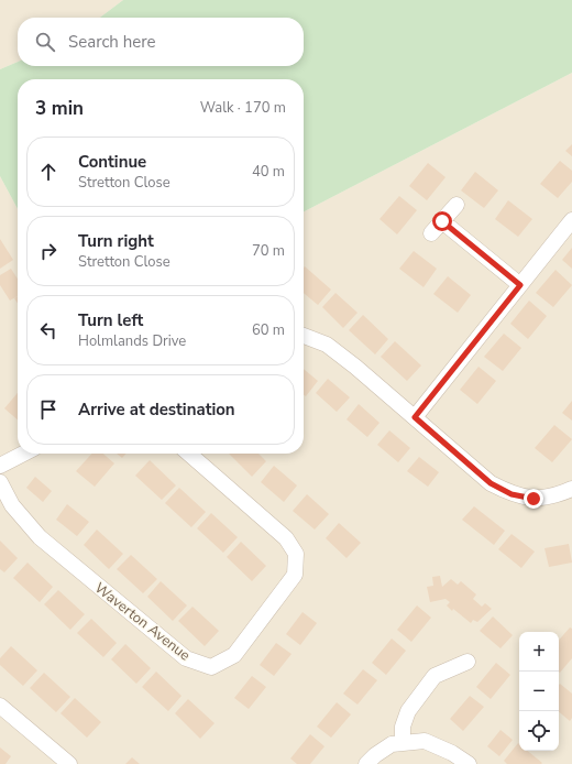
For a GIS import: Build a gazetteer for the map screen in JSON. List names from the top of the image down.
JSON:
{
  "streets": {
    "street": ["Waverton Avenue"]
  },
  "page": {
    "search": "Search here",
    "heading": ["3 min", "Walk · 170 m"],
    "list": [
      ["Continue", "Stretton Close", "40 m"],
      ["Turn right", "Stretton Close", "70 m"],
      ["Turn left", "Holmlands Drive", "60 m"],
      "Arrive at destination"
    ],
    "map_buttons": ["+", "−"]
  }
}
